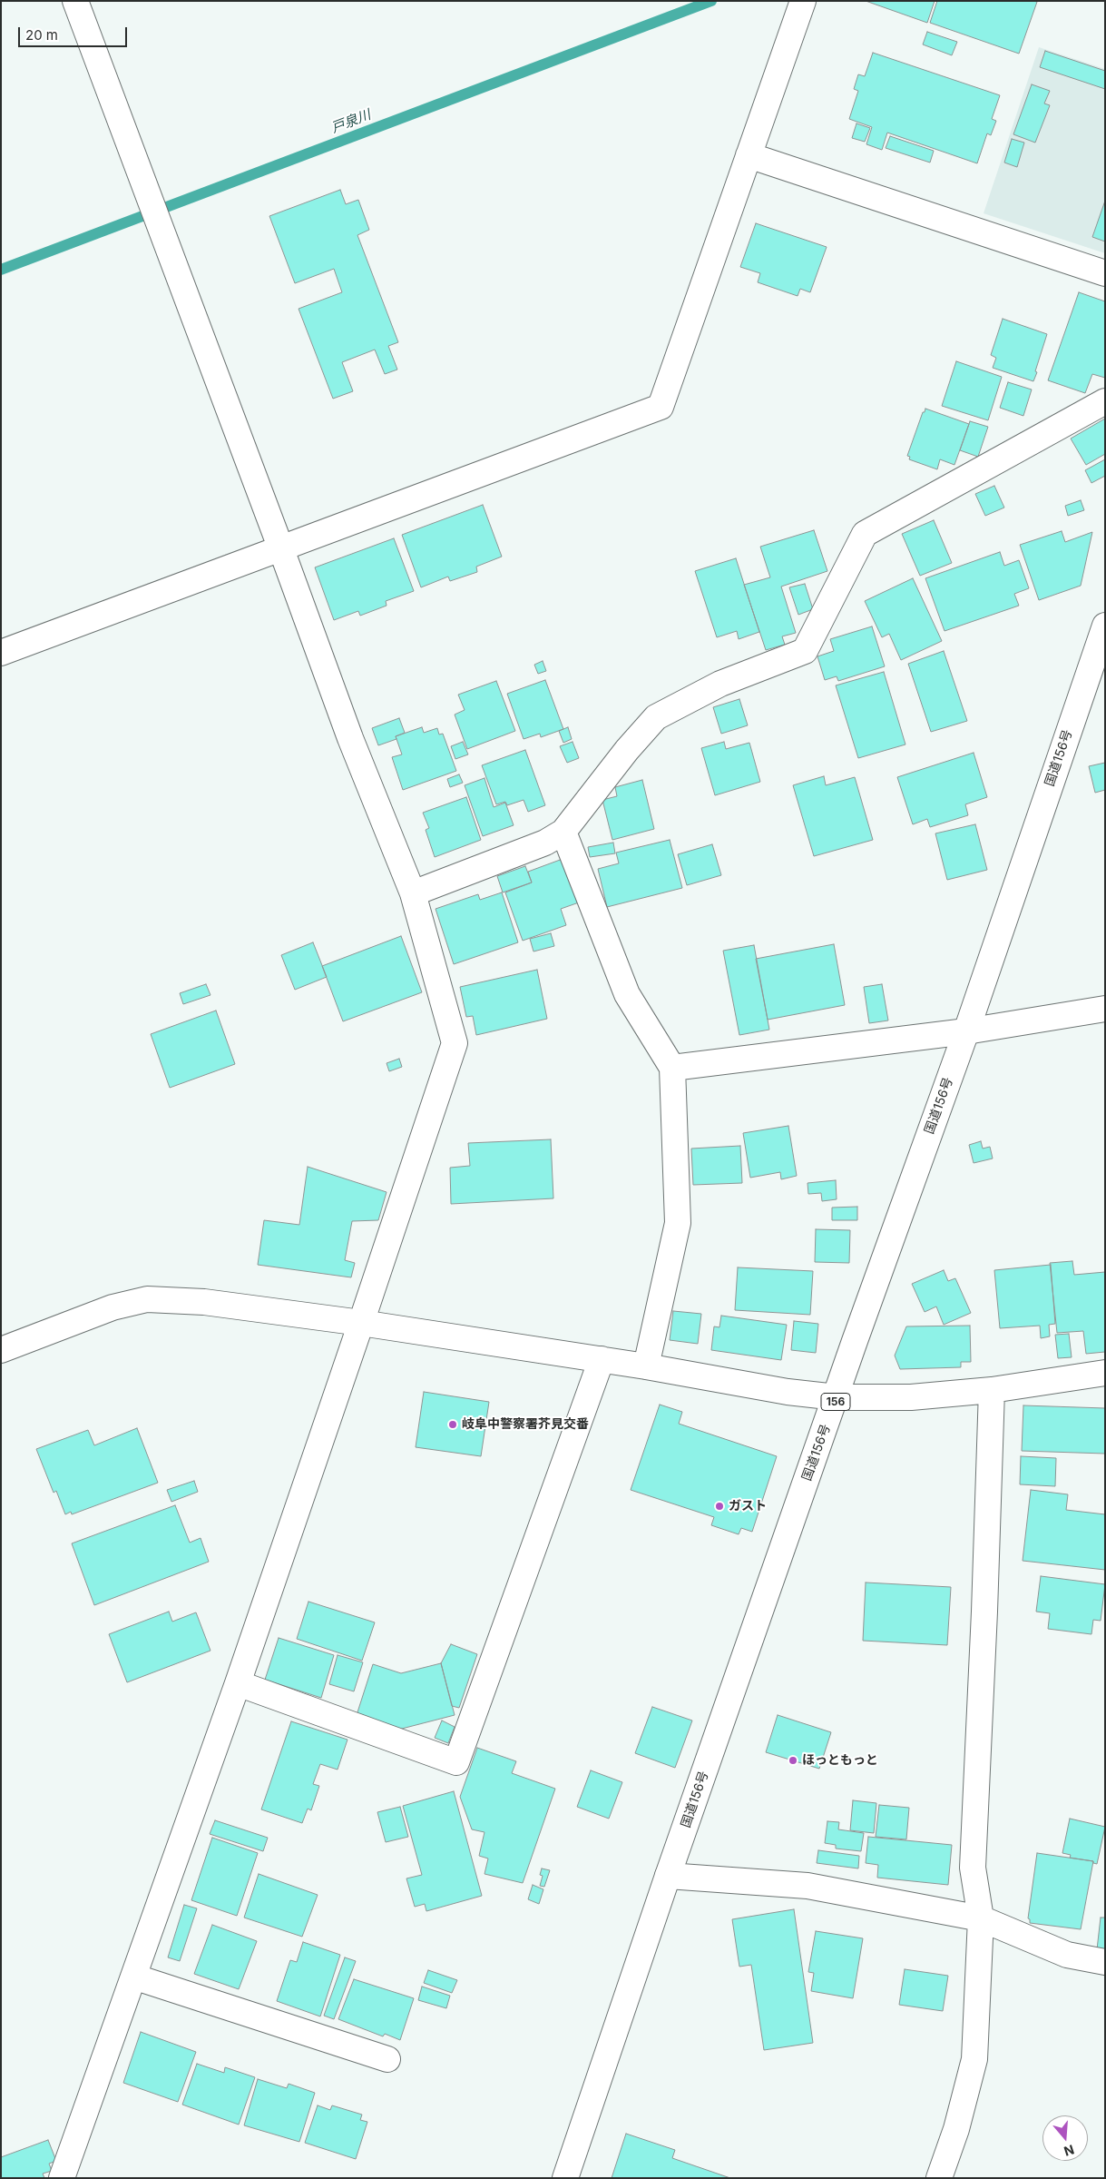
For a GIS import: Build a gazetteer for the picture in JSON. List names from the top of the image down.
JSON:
{
  "streets": {
    "main road": ["国道156号", "156"]
  },
  "water": ["戸泉川"],
  "places": ["岐阜中警察署芥見交番", "ガスト", "ほっともっと"],
  "scale_bar": "20 m",
  "north": "bottom"
}
